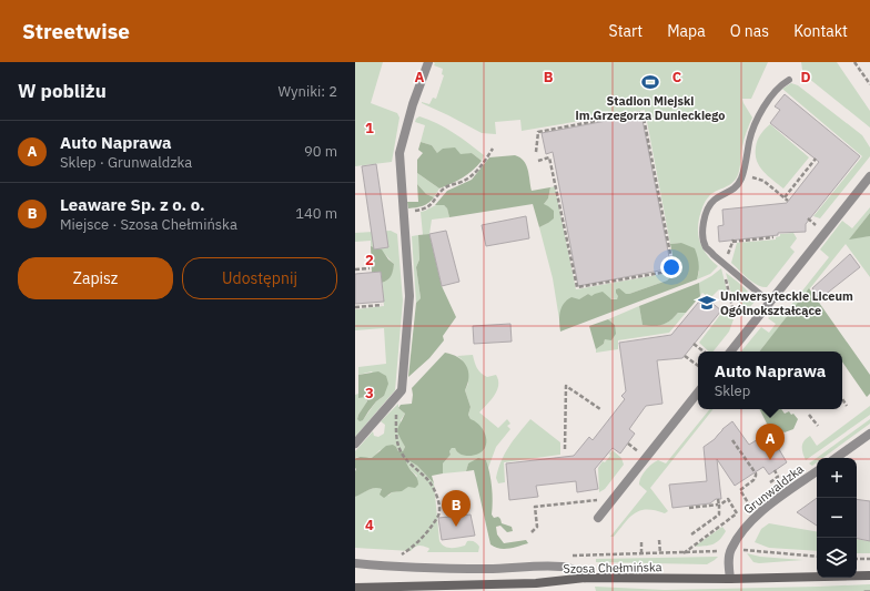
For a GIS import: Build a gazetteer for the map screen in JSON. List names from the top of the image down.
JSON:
{
  "streets": {
    "main road": ["Szosa Chełmińska"],
    "street": ["Grunwaldzka"]
  },
  "crossings": [
    ["Grunwaldzka", "Szosa Chełmińska"]
  ],
  "places": {
    "sports": ["Stadion Miejski im.Grzegorza Dunieckiego"],
    "school or university": ["Uniwersyteckie Liceum Ogólnokształcące"]
  },
  "page": {
    "header": "Streetwise",
    "nav": [
      "Start",
      "Mapa",
      "O nas",
      "Kontakt"
    ],
    "heading": ["W pobliżu", "Wyniki: 2"],
    "list": [
      {
        "mark": "A",
        "name": "Auto Naprawa",
        "note": "Sklep · Grunwaldzka",
        "value": "90 m"
      },
      {
        "mark": "B",
        "name": "Leaware Sp. z o. o.",
        "note": "Miejsce · Szosa Chełmińska",
        "value": "140 m"
      }
    ],
    "buttons": ["Zapisz", "Udostępnij"],
    "popup": ["Auto Naprawa", "Sklep"],
    "pins": ["A", "B"],
    "map_buttons": ["+", "−"]
  },
  "grid": {
    "columns": [
      "A",
      "B",
      "C",
      "D"
    ],
    "rows": [
      "1",
      "2",
      "3",
      "4"
    ]
  }
}
